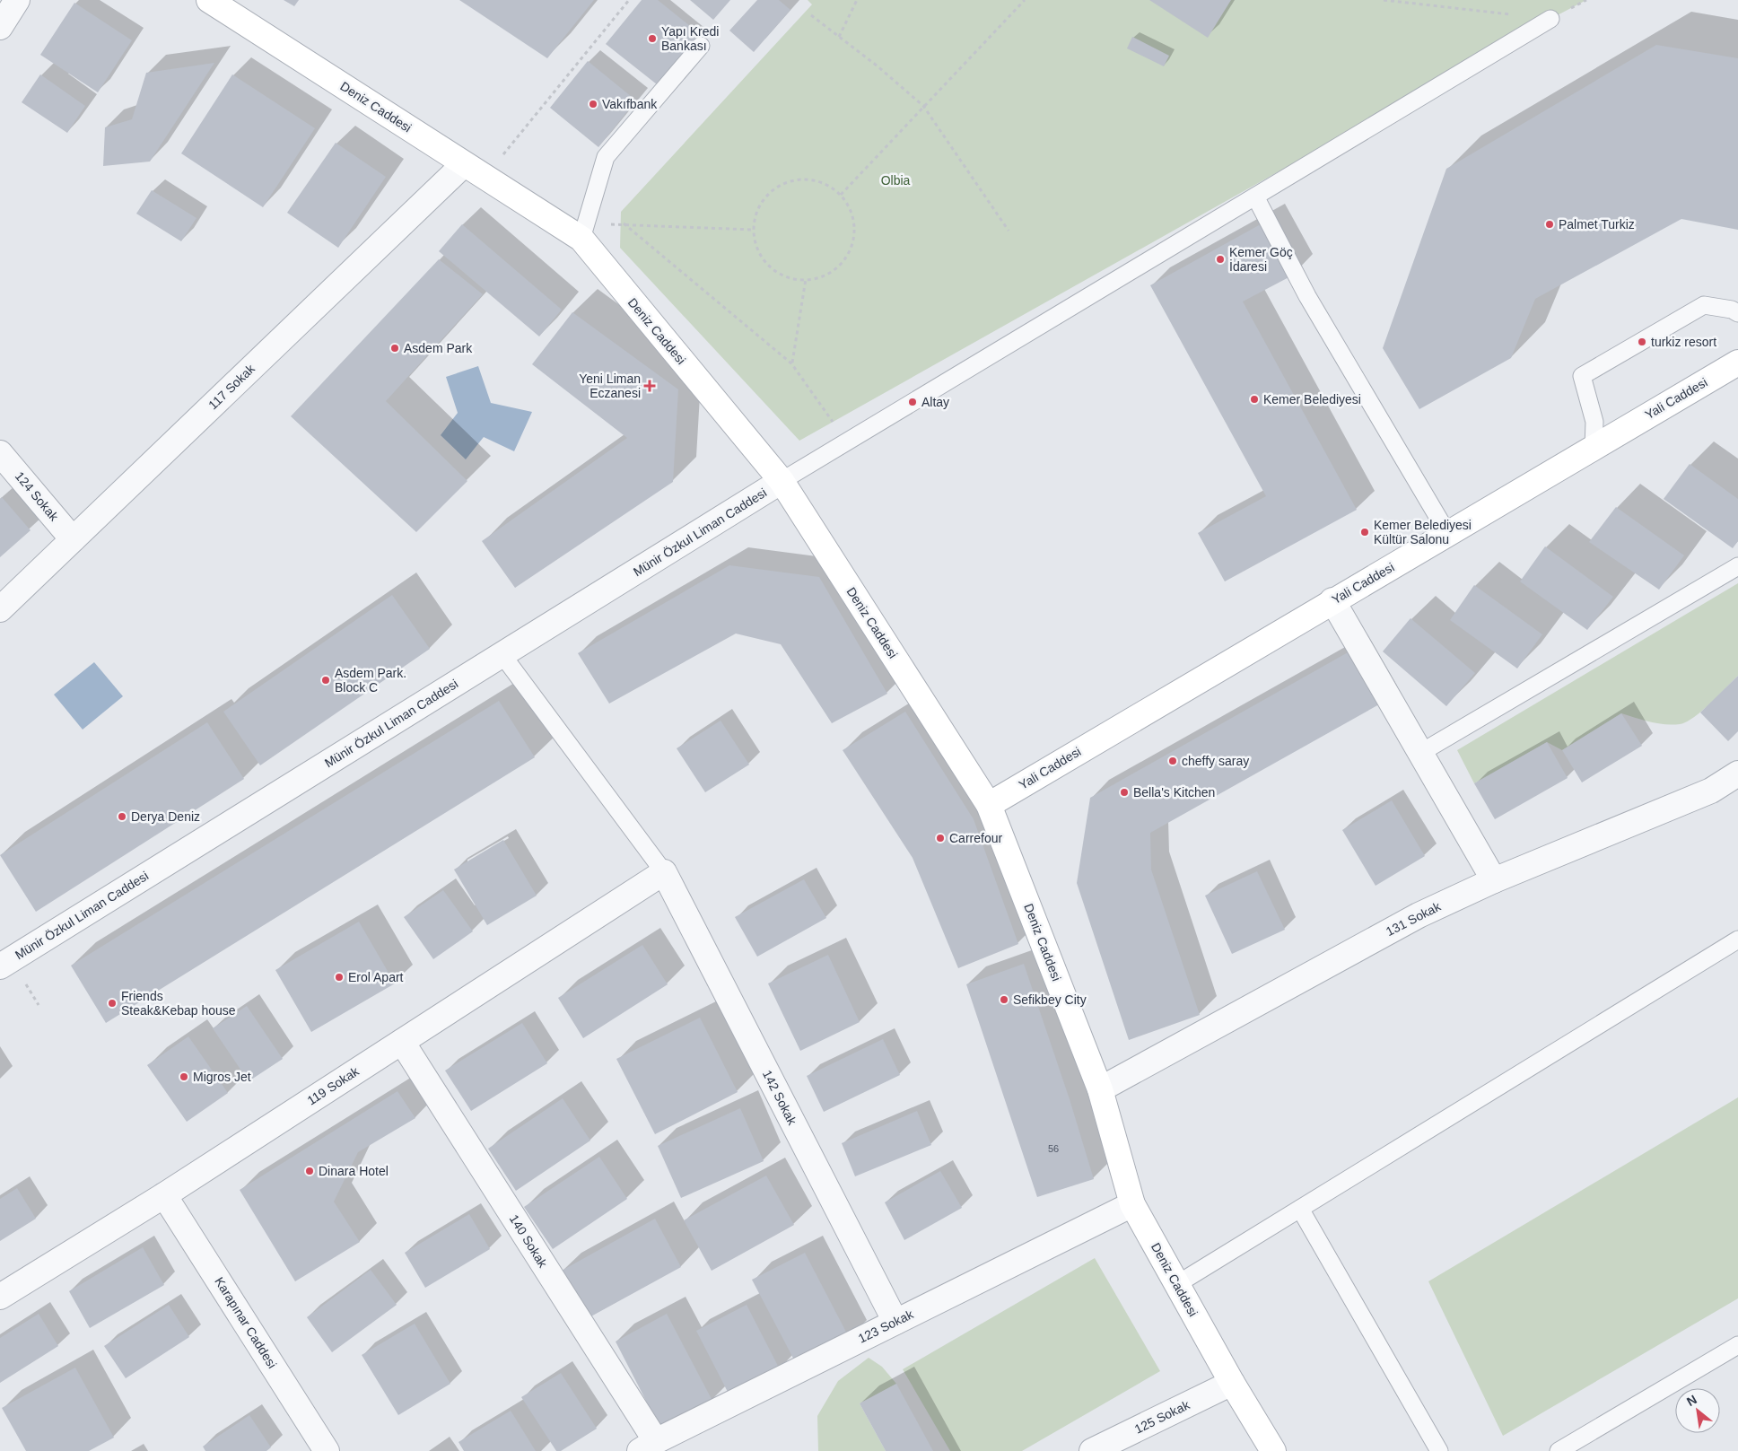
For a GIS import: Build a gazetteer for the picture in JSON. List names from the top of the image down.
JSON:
{
  "streets": {
    "street": [
      "Deniz Caddesi",
      "117 Sokak",
      "Yali Caddesi",
      "124 Sokak",
      "Münir Özkul Liman Caddesi",
      "131 Sokak",
      "119 Sokak",
      "142 Sokak",
      "140 Sokak",
      "Karapınar Caddesi",
      "123 Sokak",
      "125 Sokak"
    ]
  },
  "crossings": [
    ["Deniz Caddesi", "117 Sokak"],
    ["Deniz Caddesi", "Yali Caddesi"],
    ["Deniz Caddesi", "Münir Özkul Liman Caddesi"],
    ["Deniz Caddesi", "131 Sokak"],
    ["Deniz Caddesi", "123 Sokak"],
    ["Deniz Caddesi", "125 Sokak"],
    ["117 Sokak", "124 Sokak"],
    ["119 Sokak", "142 Sokak"],
    ["119 Sokak", "140 Sokak"],
    ["119 Sokak", "Karapınar Caddesi"],
    ["142 Sokak", "123 Sokak"],
    ["140 Sokak", "123 Sokak"]
  ],
  "parks": ["Olbia"],
  "places": {
    "other": [
      "Yapı Kredi Bankası",
      "Vakıfbank",
      "Palmet Turkiz",
      "Kemer Göç İdaresi",
      "turkiz resort",
      "Asdem Park",
      "Kemer Belediyesi",
      "Altay",
      "Kemer Belediyesi Kültür Salonu",
      "Asdem Park. Block C",
      "cheffy saray",
      "Bella's Kitchen",
      "Derya Deniz",
      "Carrefour",
      "Erol Apart",
      "Sefikbey City",
      "Friends Steak&Kebap house",
      "Migros Jet",
      "Dinara Hotel"
    ],
    "health": ["Yeni Liman Eczanesi"]
  },
  "house_numbers": ["56"],
  "north": "top left"
}
